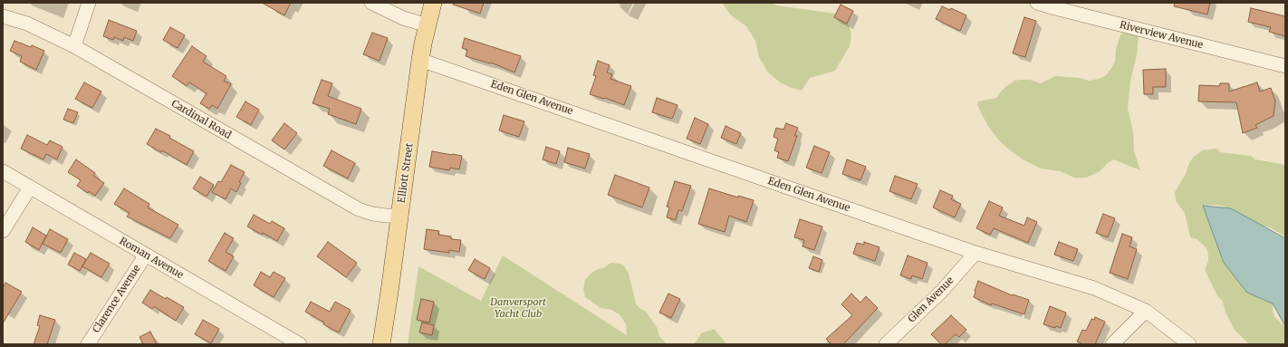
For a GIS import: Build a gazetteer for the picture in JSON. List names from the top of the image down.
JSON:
{
  "streets": {
    "main road": ["Elliott Street"],
    "street": [
      "Riverview Avenue",
      "Eden Glen Avenue",
      "Cardinal Road",
      "Roman Avenue",
      "Clarence Avenue",
      "Glen Avenue"
    ]
  },
  "crossings": [
    ["Eden Glen Avenue", "Elliott Street"],
    ["Eden Glen Avenue", "Glen Avenue"],
    ["Cardinal Road", "Elliott Street"],
    ["Roman Avenue", "Clarence Avenue"]
  ],
  "parks": ["Danversport Yacht Club"]
}
